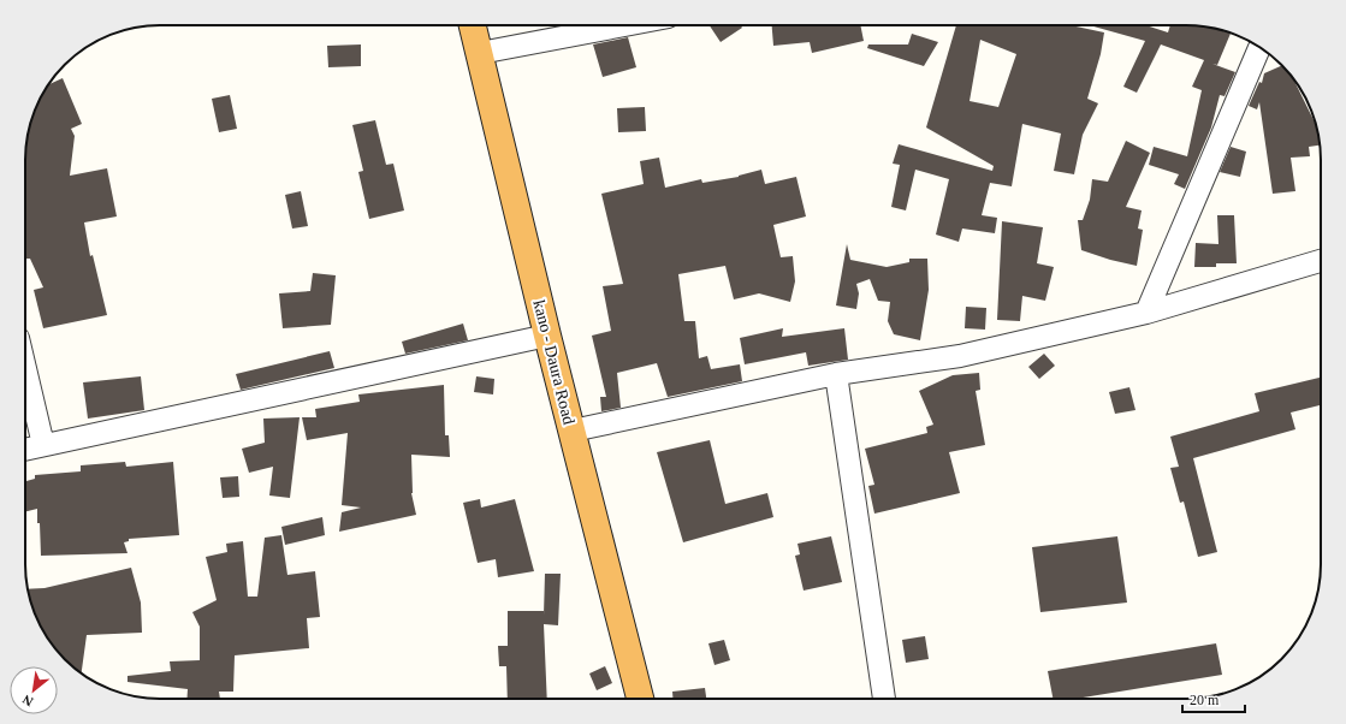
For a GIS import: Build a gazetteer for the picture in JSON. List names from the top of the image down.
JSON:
{
  "streets": {
    "highway": ["kano - Daura Road"]
  },
  "scale_bar": "20 m",
  "north": "bottom left"
}
